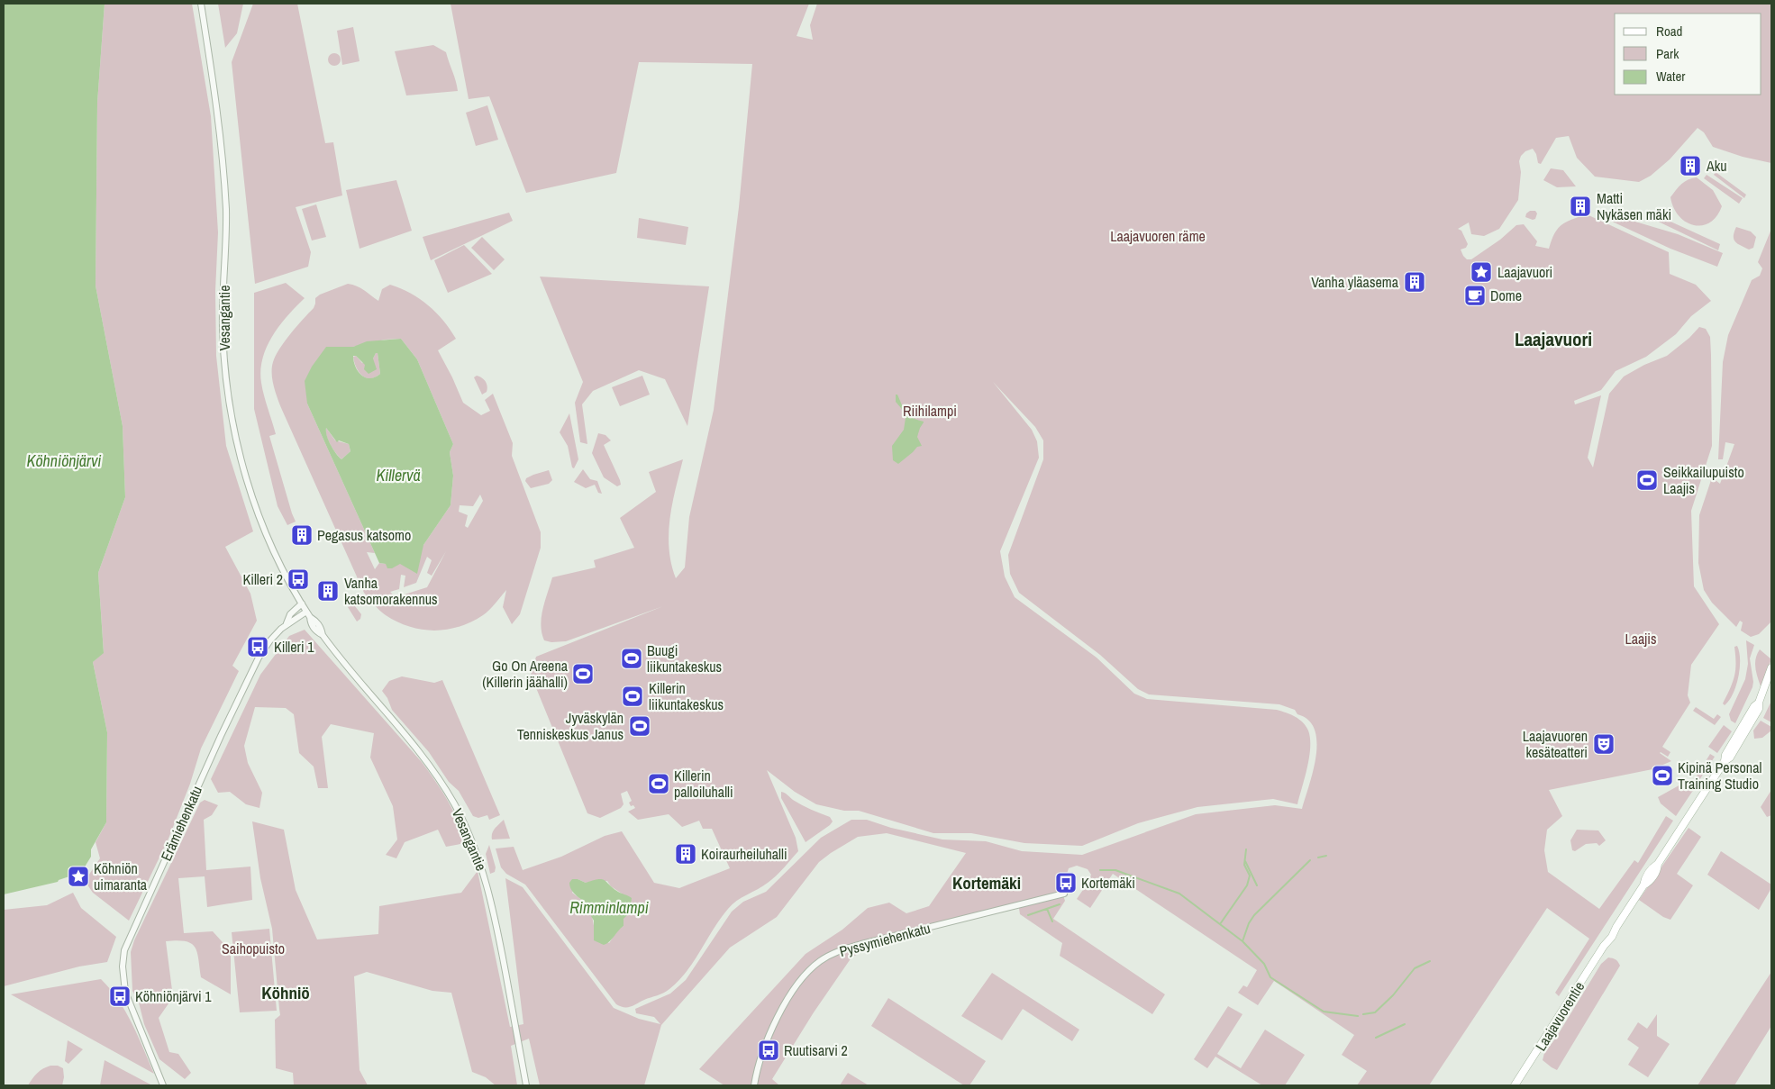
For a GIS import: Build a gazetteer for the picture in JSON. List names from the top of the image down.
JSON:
{
  "streets": {
    "main road": ["Laajavuorentie"],
    "street": ["Vesangantie", "Erämiehenkatu", "Pyssymiehenkatu"]
  },
  "crossings": [
    ["Vesangantie", "Erämiehenkatu"]
  ],
  "districts": ["Laajavuori", "Kortemäki", "Köhniö"],
  "water": ["Köhniönjärvi", "Killervä", "Rimminlampi"],
  "parks": [
    "Laajavuoren räme",
    "Riihilampi",
    "Laajis",
    "Saihopuisto"
  ],
  "places": {
    "building": [
      "Aku",
      "Matti Nykäsen mäki",
      "Vanha yläasema",
      "Pegasus katsomo",
      "Vanha katsomorakennus",
      "Koiraurheiluhalli"
    ],
    "place": ["Laajavuori", "Köhniön uimaranta"],
    "cafe": ["Dome"],
    "sports": [
      "Seikkailupuisto Laajis",
      "Buugi liikuntakeskus",
      "Go On Areena (Killerin jäähalli)",
      "Killerin liikuntakeskus",
      "Jyväskylän Tenniskeskus Janus",
      "Kipinä Personal Training Studio",
      "Killerin palloiluhalli"
    ],
    "bus stop": [
      "Killeri 2",
      "Killeri 1",
      "Kortemäki",
      "Köhniönjärvi 1",
      "Ruutisarvi 2"
    ],
    "theatre": ["Laajavuoren kesäteatteri"]
  },
  "legend": ["Road", "Park", "Water"]
}
